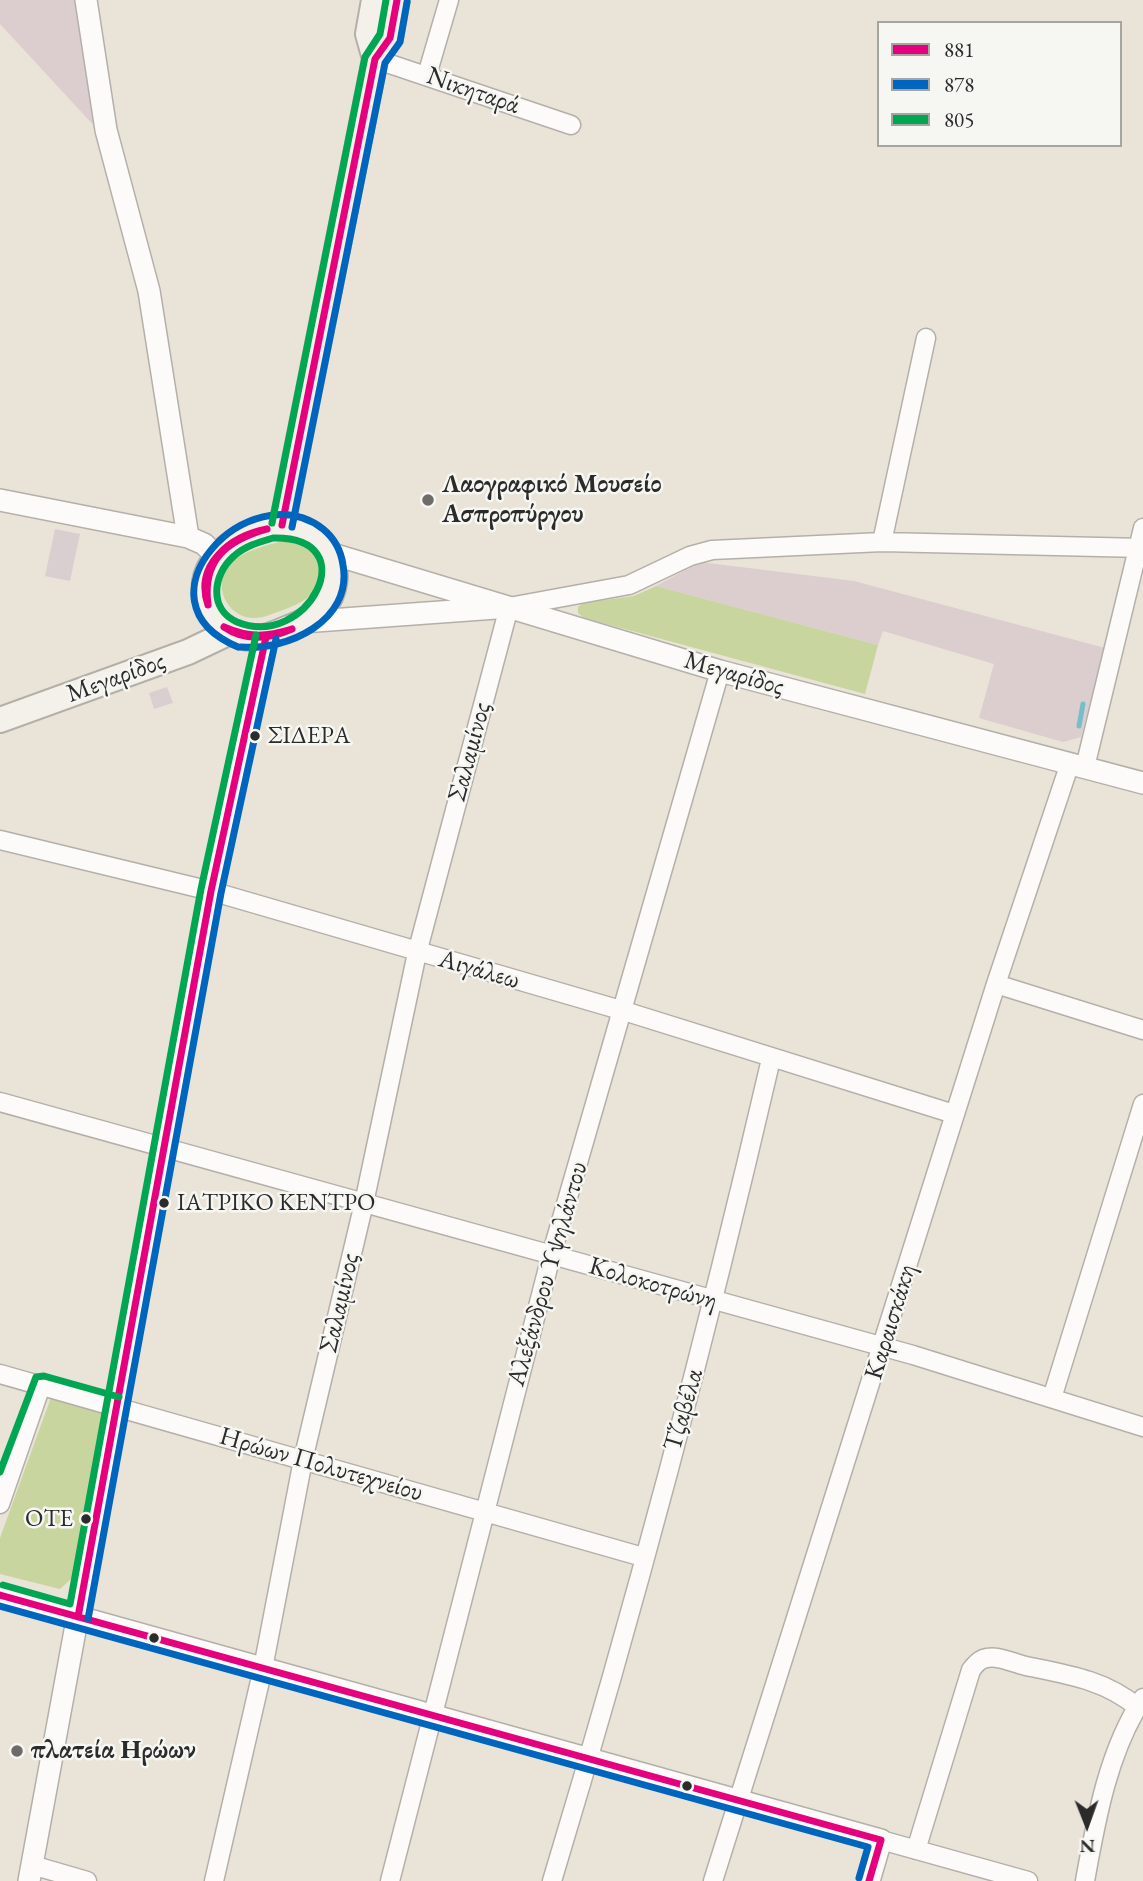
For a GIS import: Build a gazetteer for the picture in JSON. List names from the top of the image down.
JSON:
{
  "streets": {
    "main road": ["Μεγαρίδος"],
    "street": [
      "Νικηταρά",
      "Σαλαμίνος",
      "Αιγάλεω",
      "Αλεξάνδρου Υψηλάντου",
      "Κολοκοτρώνη",
      "Καραισκάκη",
      "Τζαβέλα",
      "Ηρώων Πολυτεχνείου"
    ]
  },
  "crossings": [
    ["Μεγαρίδος", "Σαλαμίνος"],
    ["Μεγαρίδος", "Αλεξάνδρου Υψηλάντου"],
    ["Μεγαρίδος", "Καραισκάκη"],
    ["Σαλαμίνος", "Αιγάλεω"],
    ["Σαλαμίνος", "Κολοκοτρώνη"],
    ["Σαλαμίνος", "Ηρώων Πολυτεχνείου"],
    ["Αιγάλεω", "Αλεξάνδρου Υψηλάντου"],
    ["Αιγάλεω", "Καραισκάκη"],
    ["Αιγάλεω", "Τζαβέλα"],
    ["Αλεξάνδρου Υψηλάντου", "Κολοκοτρώνη"],
    ["Αλεξάνδρου Υψηλάντου", "Ηρώων Πολυτεχνείου"],
    ["Κολοκοτρώνη", "Καραισκάκη"],
    ["Κολοκοτρώνη", "Τζαβέλα"],
    ["Τζαβέλα", "Ηρώων Πολυτεχνείου"]
  ],
  "places": [
    "Λαογραφικό Μουσείο Ασπροπύργου",
    "ΣΙΔΕΡΑ",
    "ΙΑΤΡΙΚΟ ΚΕΝΤΡΟ",
    "ΟΤΕ",
    "πλατεία Ηρώων"
  ],
  "lines": ["transit line 881", "transit line 805", "transit line 878"],
  "legend": ["881", "878", "805"],
  "north": "bottom"
}
